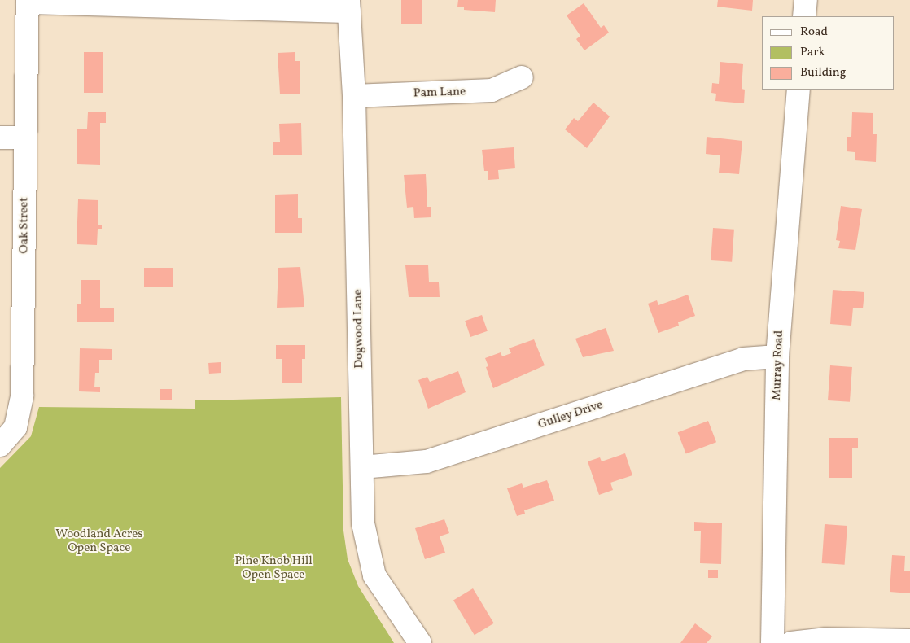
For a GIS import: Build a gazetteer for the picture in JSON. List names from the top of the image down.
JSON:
{
  "streets": {
    "street": [
      "Pam Lane",
      "Oak Street",
      "Dogwood Lane",
      "Murray Road",
      "Gulley Drive"
    ]
  },
  "crossings": [
    ["Pam Lane", "Dogwood Lane"],
    ["Dogwood Lane", "Gulley Drive"],
    ["Murray Road", "Gulley Drive"]
  ],
  "parks": ["Woodland Acres Open Space", "Pine Knob Hill Open Space"],
  "legend": ["Road", "Park", "Building"]
}
